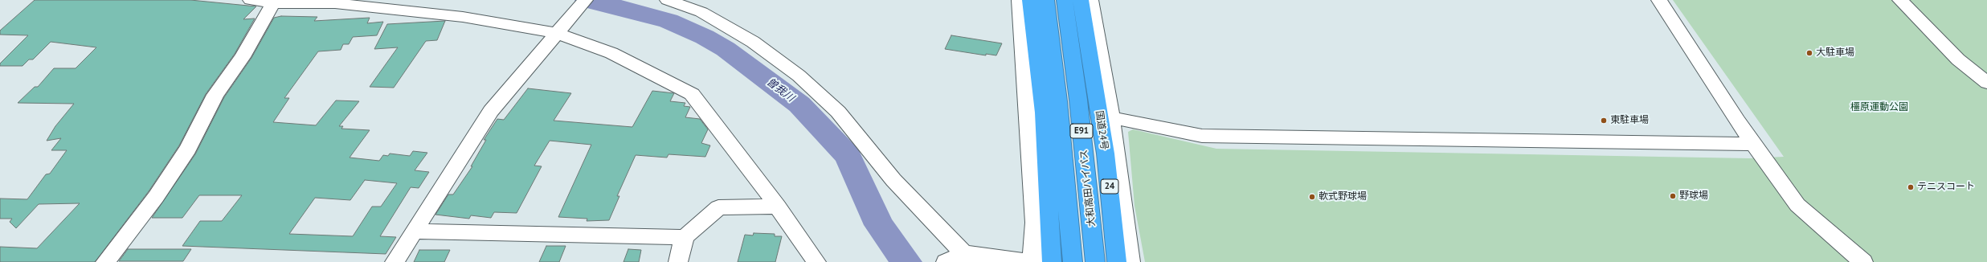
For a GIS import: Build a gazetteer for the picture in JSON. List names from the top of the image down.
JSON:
{
  "streets": {
    "highway": [
      "国道24号",
      "E91",
      "24",
      "大和高田バイパス"
    ]
  },
  "water": ["曽我川"],
  "parks": ["橿原運動公園"],
  "places": [
    "大駐車場",
    "東駐車場",
    "テニスコート",
    "野球場",
    "軟式野球場"
  ]
}
